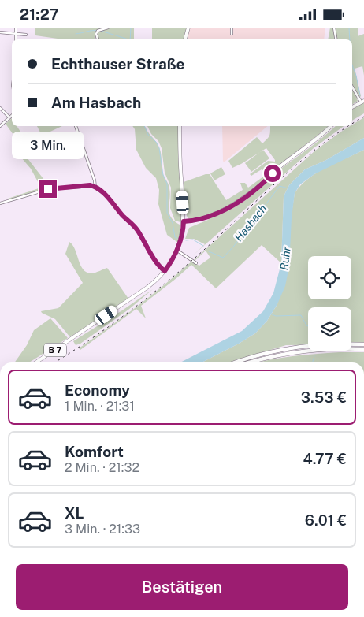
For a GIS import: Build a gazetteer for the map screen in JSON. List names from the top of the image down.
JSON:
{
  "streets": {
    "main road": ["B 7"]
  },
  "water": ["Hasbach", "Ruhr"],
  "page": {
    "status": "21:27",
    "banner": ["Echthauser Straße", "Am Hasbach"],
    "bubble": "3 Min.",
    "list": [
      {
        "name": "Economy",
        "note": "1 Min. · 21:31",
        "value": "3.53 €"
      },
      {
        "name": "Komfort",
        "note": "2 Min. · 21:32",
        "value": "4.77 €"
      },
      {
        "name": "XL",
        "note": "3 Min. · 21:33",
        "value": "6.01 €"
      }
    ],
    "buttons": "Bestätigen"
  }
}
